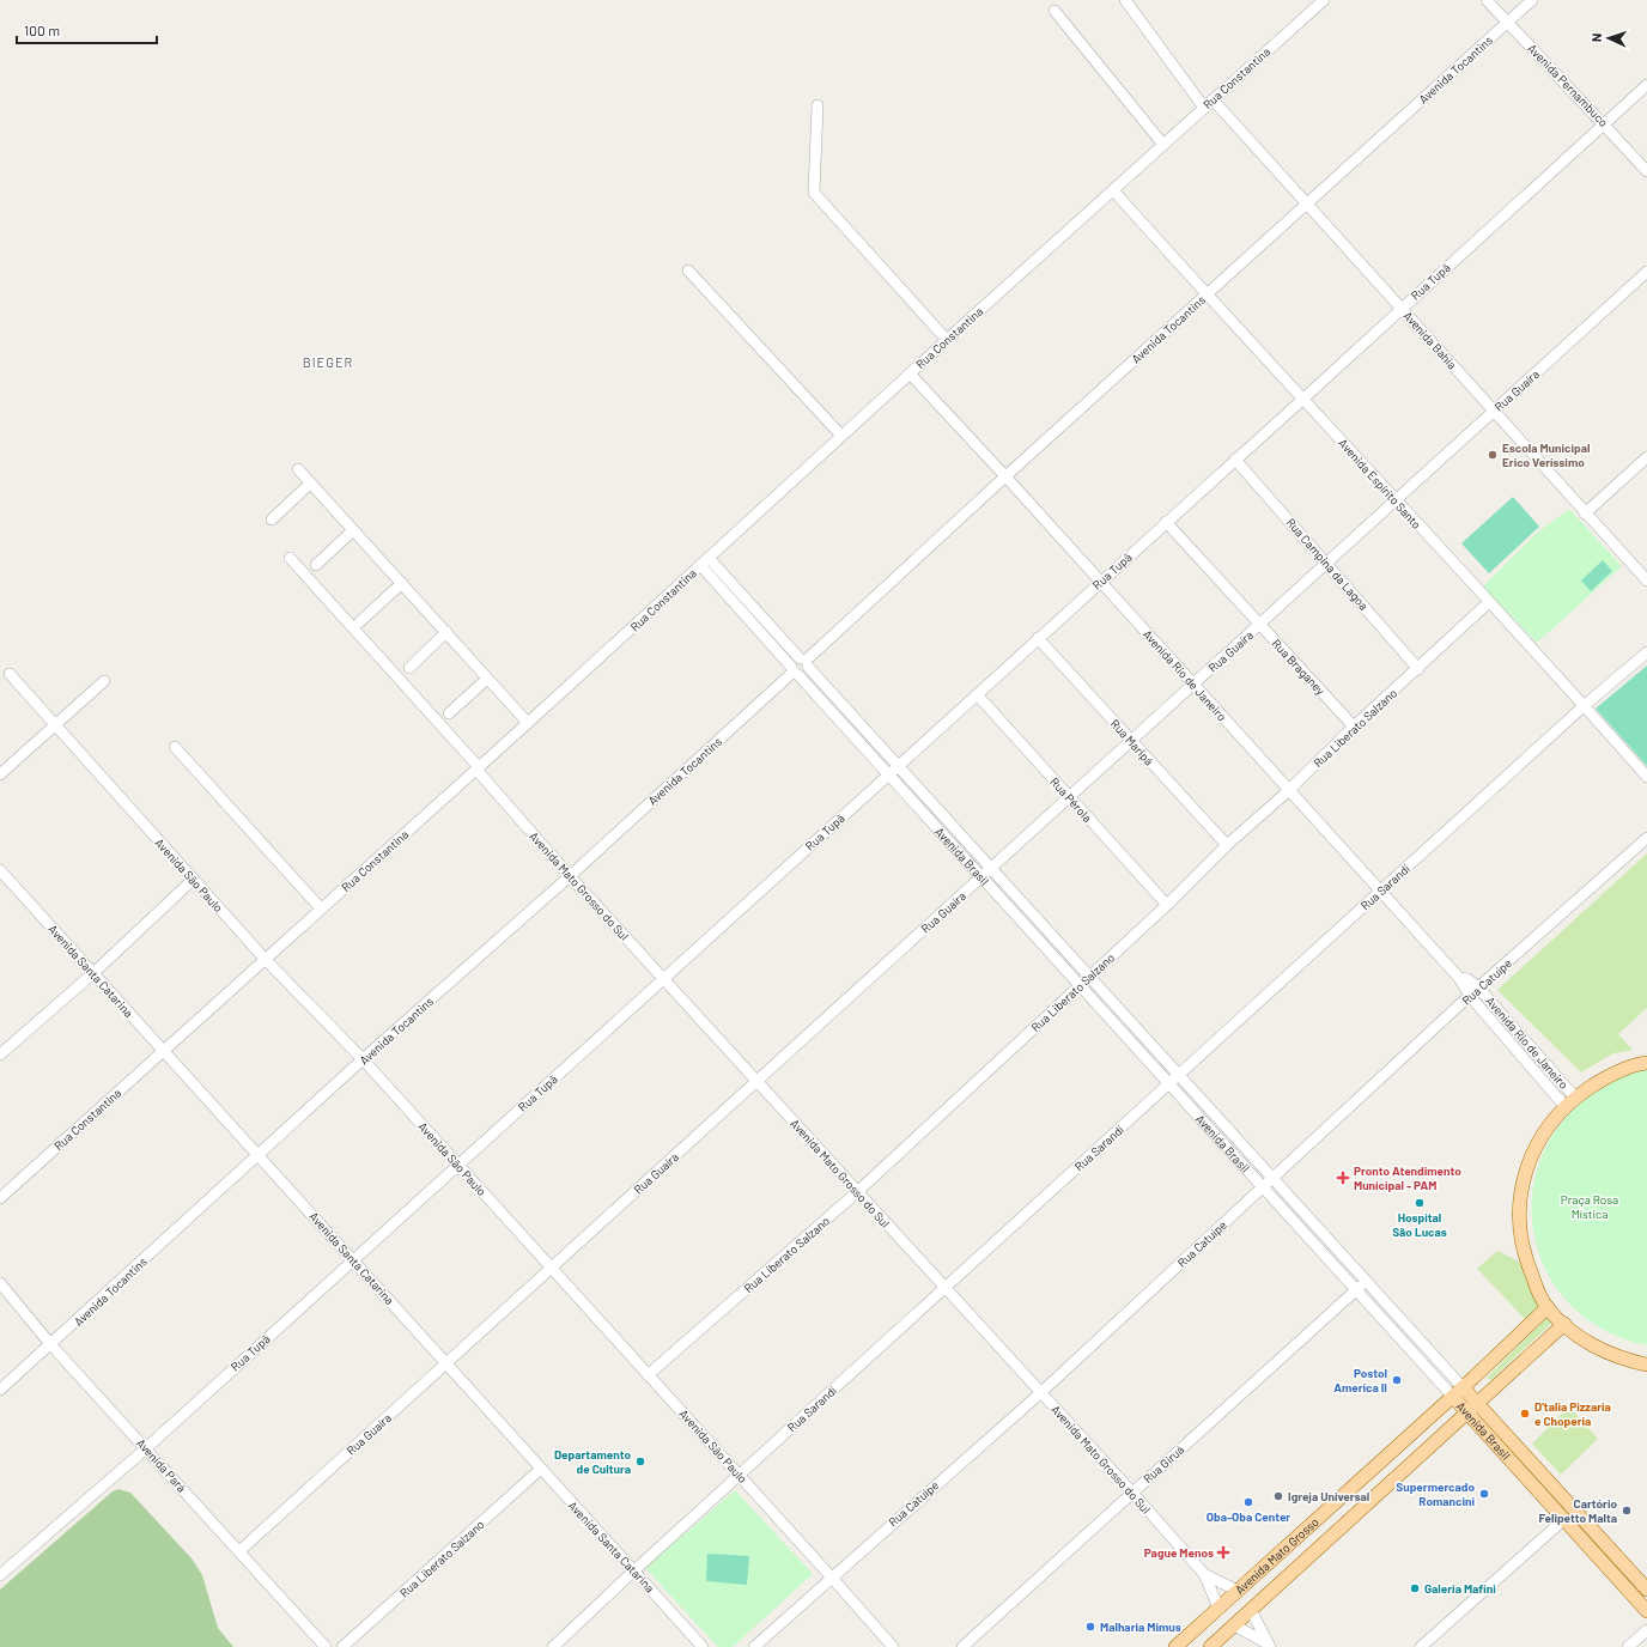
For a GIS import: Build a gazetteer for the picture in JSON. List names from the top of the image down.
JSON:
{
  "streets": {
    "main road": ["Avenida Brasil", "Avenida Mato Grosso"],
    "street": [
      "Avenida Tocantins",
      "Rua Constantina",
      "Avenida Pernambuco",
      "Rua Tupã",
      "Avenida Bahia",
      "Rua Guaíra",
      "Avenida Espírito Santo",
      "Rua Campina da Lagoa",
      "Rua Braganey",
      "Avenida Rio de Janeiro",
      "Rua Liberato Salzano",
      "Rua Maripá",
      "Rua Pérola",
      "Avenida São Paulo",
      "Avenida Mato Grosso do Sul",
      "Rua Sarandí",
      "Avenida Santa Catarina",
      "Rua Catuípe",
      "Rua Giruá",
      "Avenida Pará"
    ]
  },
  "crossings": [
    ["Avenida Tocantins", "Avenida Pernambuco"],
    ["Avenida Tocantins", "Avenida Bahia"],
    ["Avenida Tocantins", "Avenida Espírito Santo"],
    ["Avenida Tocantins", "Avenida Rio de Janeiro"],
    ["Avenida Tocantins", "Avenida Brasil"],
    ["Avenida Tocantins", "Avenida São Paulo"],
    ["Avenida Tocantins", "Avenida Mato Grosso do Sul"],
    ["Avenida Tocantins", "Avenida Santa Catarina"],
    ["Avenida Tocantins", "Avenida Pará"],
    ["Rua Constantina", "Avenida Bahia"],
    ["Rua Constantina", "Avenida Espírito Santo"],
    ["Rua Constantina", "Avenida Rio de Janeiro"],
    ["Rua Constantina", "Avenida Brasil"],
    ["Rua Constantina", "Avenida São Paulo"],
    ["Rua Constantina", "Avenida Mato Grosso do Sul"],
    ["Rua Constantina", "Avenida Santa Catarina"],
    ["Avenida Pernambuco", "Rua Tupã"],
    ["Rua Tupã", "Avenida Bahia"],
    ["Rua Tupã", "Avenida Espírito Santo"],
    ["Rua Tupã", "Rua Campina da Lagoa"],
    ["Rua Tupã", "Rua Braganey"],
    ["Rua Tupã", "Avenida Rio de Janeiro"],
    ["Rua Tupã", "Rua Maripá"],
    ["Rua Tupã", "Rua Pérola"],
    ["Rua Tupã", "Avenida Brasil"],
    ["Rua Tupã", "Avenida São Paulo"],
    ["Rua Tupã", "Avenida Mato Grosso do Sul"],
    ["Rua Tupã", "Avenida Santa Catarina"],
    ["Rua Tupã", "Avenida Pará"],
    ["Avenida Bahia", "Rua Guaíra"],
    ["Rua Guaíra", "Avenida Espírito Santo"],
    ["Rua Guaíra", "Rua Campina da Lagoa"],
    ["Rua Guaíra", "Rua Braganey"],
    ["Rua Guaíra", "Avenida Rio de Janeiro"],
    ["Rua Guaíra", "Rua Maripá"],
    ["Rua Guaíra", "Rua Pérola"],
    ["Rua Guaíra", "Avenida Brasil"],
    ["Rua Guaíra", "Avenida São Paulo"],
    ["Rua Guaíra", "Avenida Mato Grosso do Sul"],
    ["Rua Guaíra", "Avenida Santa Catarina"],
    ["Rua Guaíra", "Avenida Pará"],
    ["Avenida Espírito Santo", "Rua Liberato Salzano"],
    ["Avenida Espírito Santo", "Rua Sarandí"],
    ["Rua Campina da Lagoa", "Rua Liberato Salzano"],
    ["Rua Braganey", "Rua Liberato Salzano"],
    ["Avenida Rio de Janeiro", "Rua Liberato Salzano"],
    ["Avenida Rio de Janeiro", "Rua Sarandí"],
    ["Avenida Rio de Janeiro", "Rua Catuípe"],
    ["Rua Liberato Salzano", "Rua Maripá"],
    ["Rua Liberato Salzano", "Rua Pérola"],
    ["Rua Liberato Salzano", "Avenida Brasil"],
    ["Rua Liberato Salzano", "Avenida São Paulo"],
    ["Rua Liberato Salzano", "Avenida Mato Grosso do Sul"],
    ["Rua Liberato Salzano", "Avenida Santa Catarina"],
    ["Avenida Brasil", "Rua Sarandí"],
    ["Avenida Brasil", "Rua Catuípe"],
    ["Avenida Brasil", "Rua Giruá"],
    ["Avenida Brasil", "Avenida Mato Grosso"],
    ["Avenida São Paulo", "Rua Sarandí"],
    ["Avenida São Paulo", "Rua Catuípe"],
    ["Avenida Mato Grosso do Sul", "Rua Sarandí"],
    ["Avenida Mato Grosso do Sul", "Rua Catuípe"],
    ["Avenida Mato Grosso do Sul", "Rua Giruá"],
    ["Rua Sarandí", "Avenida Santa Catarina"]
  ],
  "districts": ["BIEGER"],
  "parks": ["Praça Rosa Mística"],
  "places": {
    "other": [
      "Escola Municipal Erico Veríssimo",
      "Hospital São Lucas",
      "Postol America II",
      "D'talia Pizzaria e Choperia",
      "Departamento de Cultura",
      "Supermercado Romancini",
      "Igreja Universal",
      "Oba-Oba Center",
      "Cartório Felipetto Malta",
      "Galeria Mafini",
      "Malharia Mimus"
    ],
    "health": ["Pronto Atendimento Municipal - PAM", "Pague Menos"]
  },
  "scale_bar": "100 m",
  "north": "left"
}
